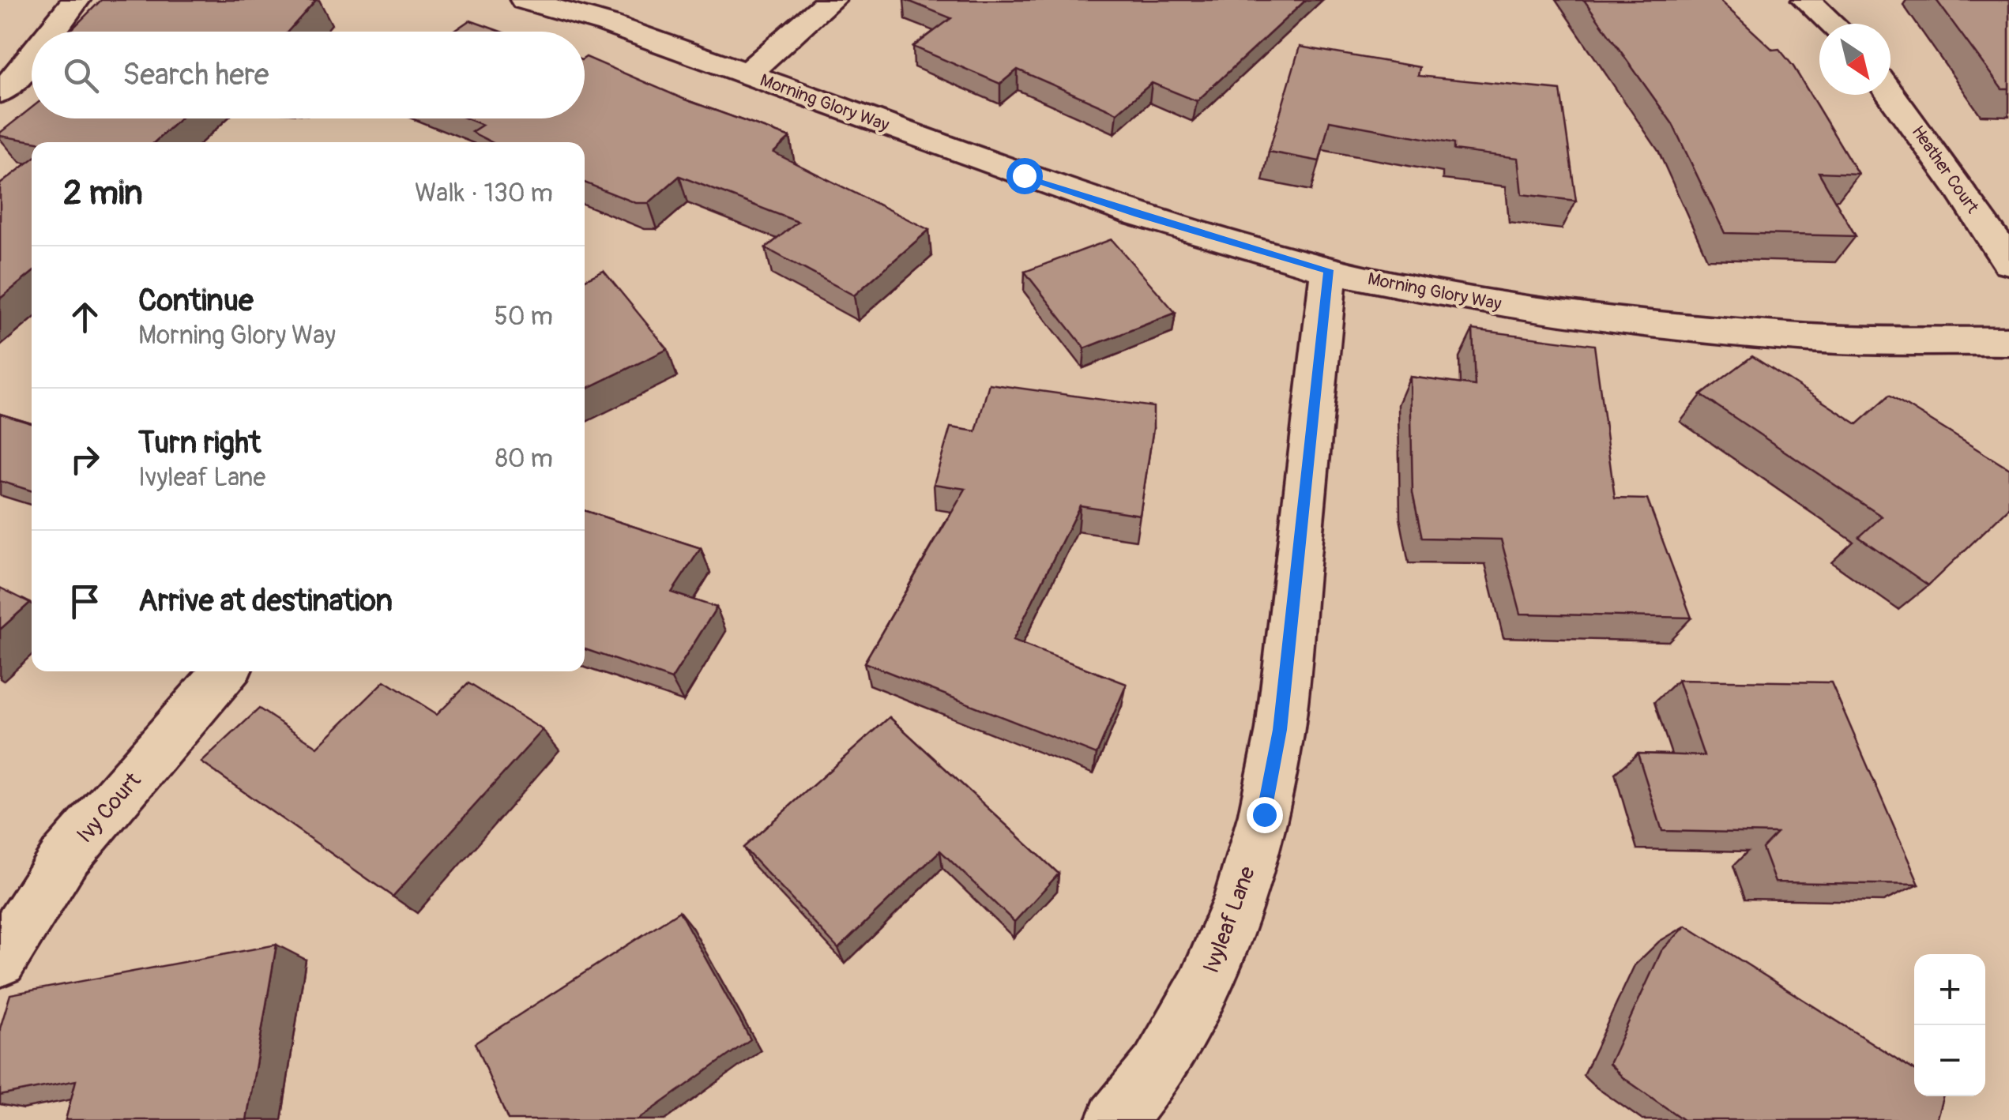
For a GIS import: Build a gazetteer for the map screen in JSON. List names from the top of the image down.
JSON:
{
  "streets": {
    "street": [
      "Morning Glory Way",
      "Heather Court",
      "Ivy Court",
      "Ivyleaf Lane"
    ]
  },
  "crossings": [
    ["Morning Glory Way", "Ivyleaf Lane"]
  ],
  "north": "bottom right",
  "page": {
    "search": "Search here",
    "heading": ["2 min", "Walk · 130 m"],
    "list": [
      ["Continue", "Morning Glory Way", "50 m"],
      ["Turn right", "Ivyleaf Lane", "80 m"],
      "Arrive at destination"
    ],
    "map_buttons": ["+", "−"]
  }
}
